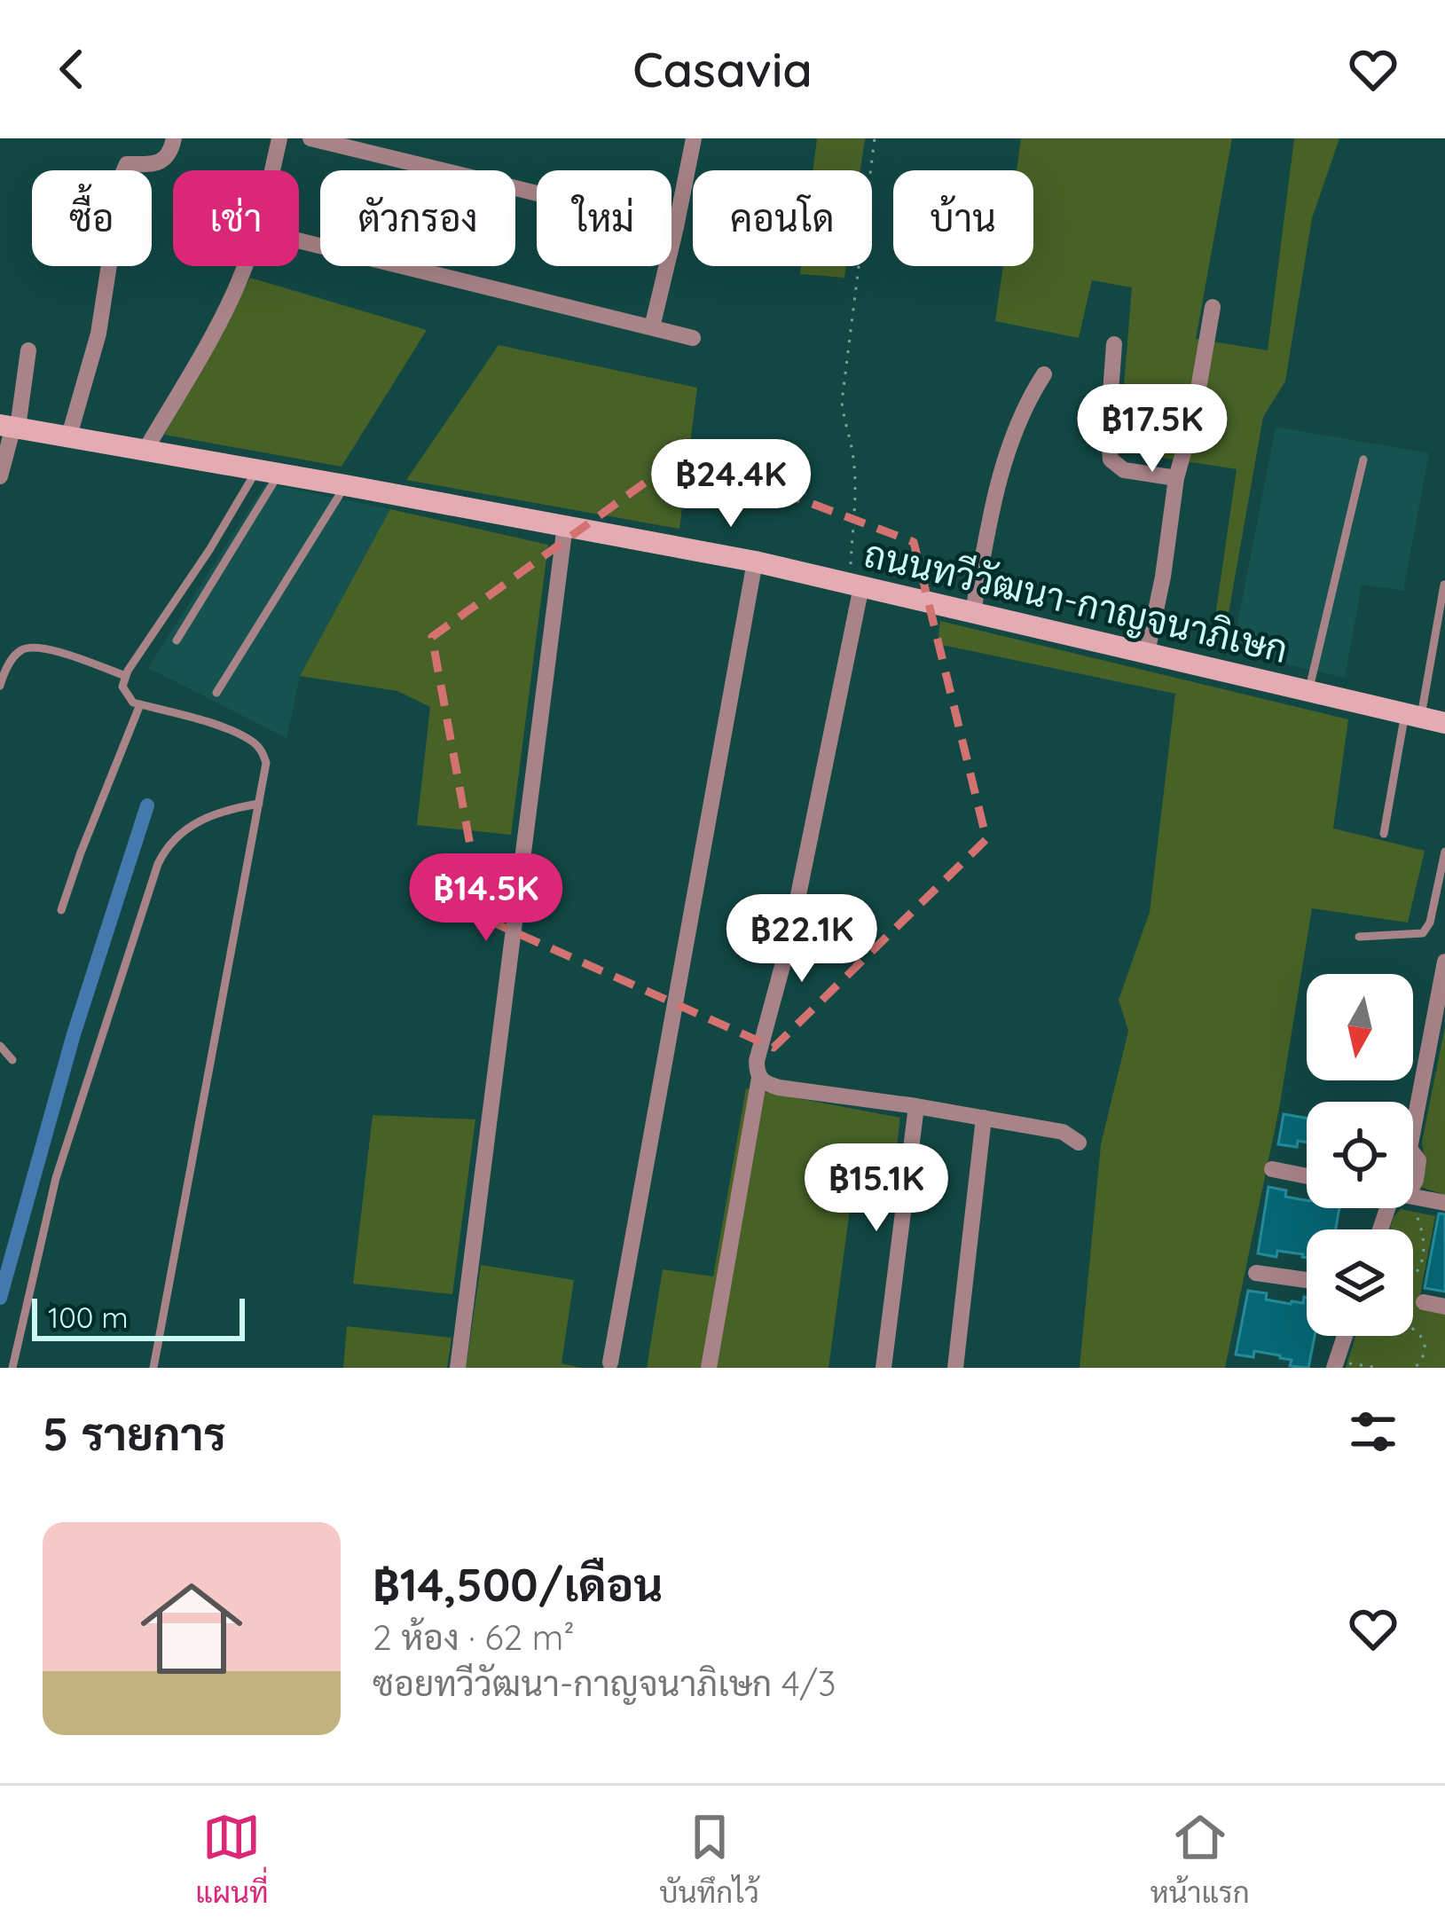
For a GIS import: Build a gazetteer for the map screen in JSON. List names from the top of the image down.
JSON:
{
  "streets": {
    "street": ["ถนนทวีวัฒนา-กาญจนาภิเษก"]
  },
  "scale_bar": "100 m",
  "north": "bottom",
  "page": {
    "header": "Casavia",
    "chip": [
      "ซื้อ",
      "เช่า",
      "ตัวกรอง",
      "ใหม่",
      "คอนโด",
      "บ้าน"
    ],
    "price": [
      "฿17.5K",
      "฿24.4K",
      "฿14.5K",
      "฿22.1K",
      "฿15.1K"
    ],
    "scale": "100 m",
    "heading": "5 รายการ",
    "list": [
      {
        "name": "฿14,500/เดือน",
        "note": "2 ห้อง · 62 m² · ซอยทวีวัฒนา-กาญจนาภิเษก 4/3"
      }
    ],
    "tabs": ["แผนที่", "บันทึกไว้", "หน้าแรก"]
  }
}
